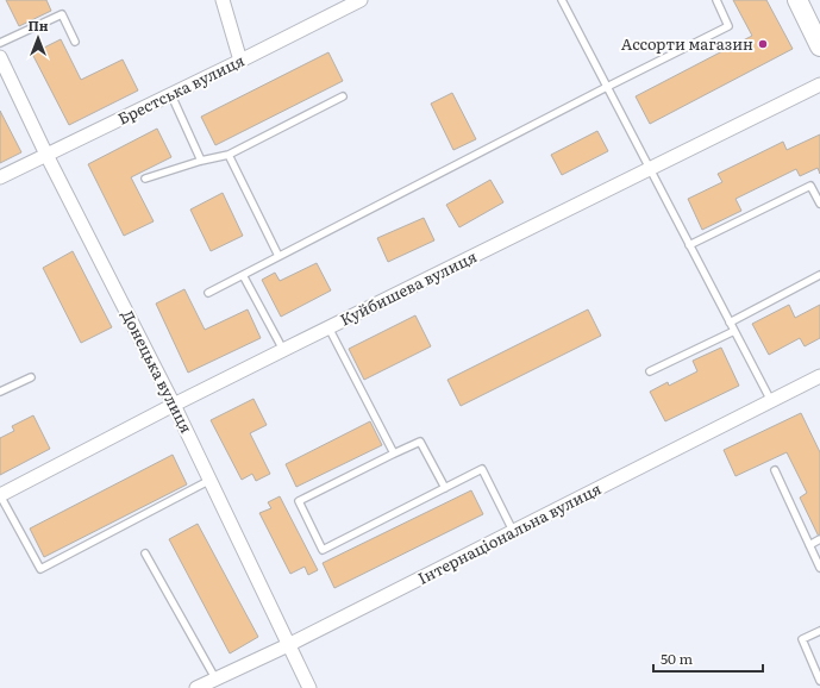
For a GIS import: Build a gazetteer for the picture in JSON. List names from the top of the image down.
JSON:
{
  "streets": {
    "street": [
      "Брестська вулиця",
      "Куйбишева вулиця",
      "Донецька вулиця",
      "Інтернаціональна вулиця"
    ]
  },
  "crossings": [
    ["Брестська вулиця", "Донецька вулиця"],
    ["Куйбишева вулиця", "Донецька вулиця"],
    ["Донецька вулиця", "Інтернаціональна вулиця"]
  ],
  "places": ["Ассорти магазин"],
  "scale_bar": "50 m",
  "north": "top"
}
